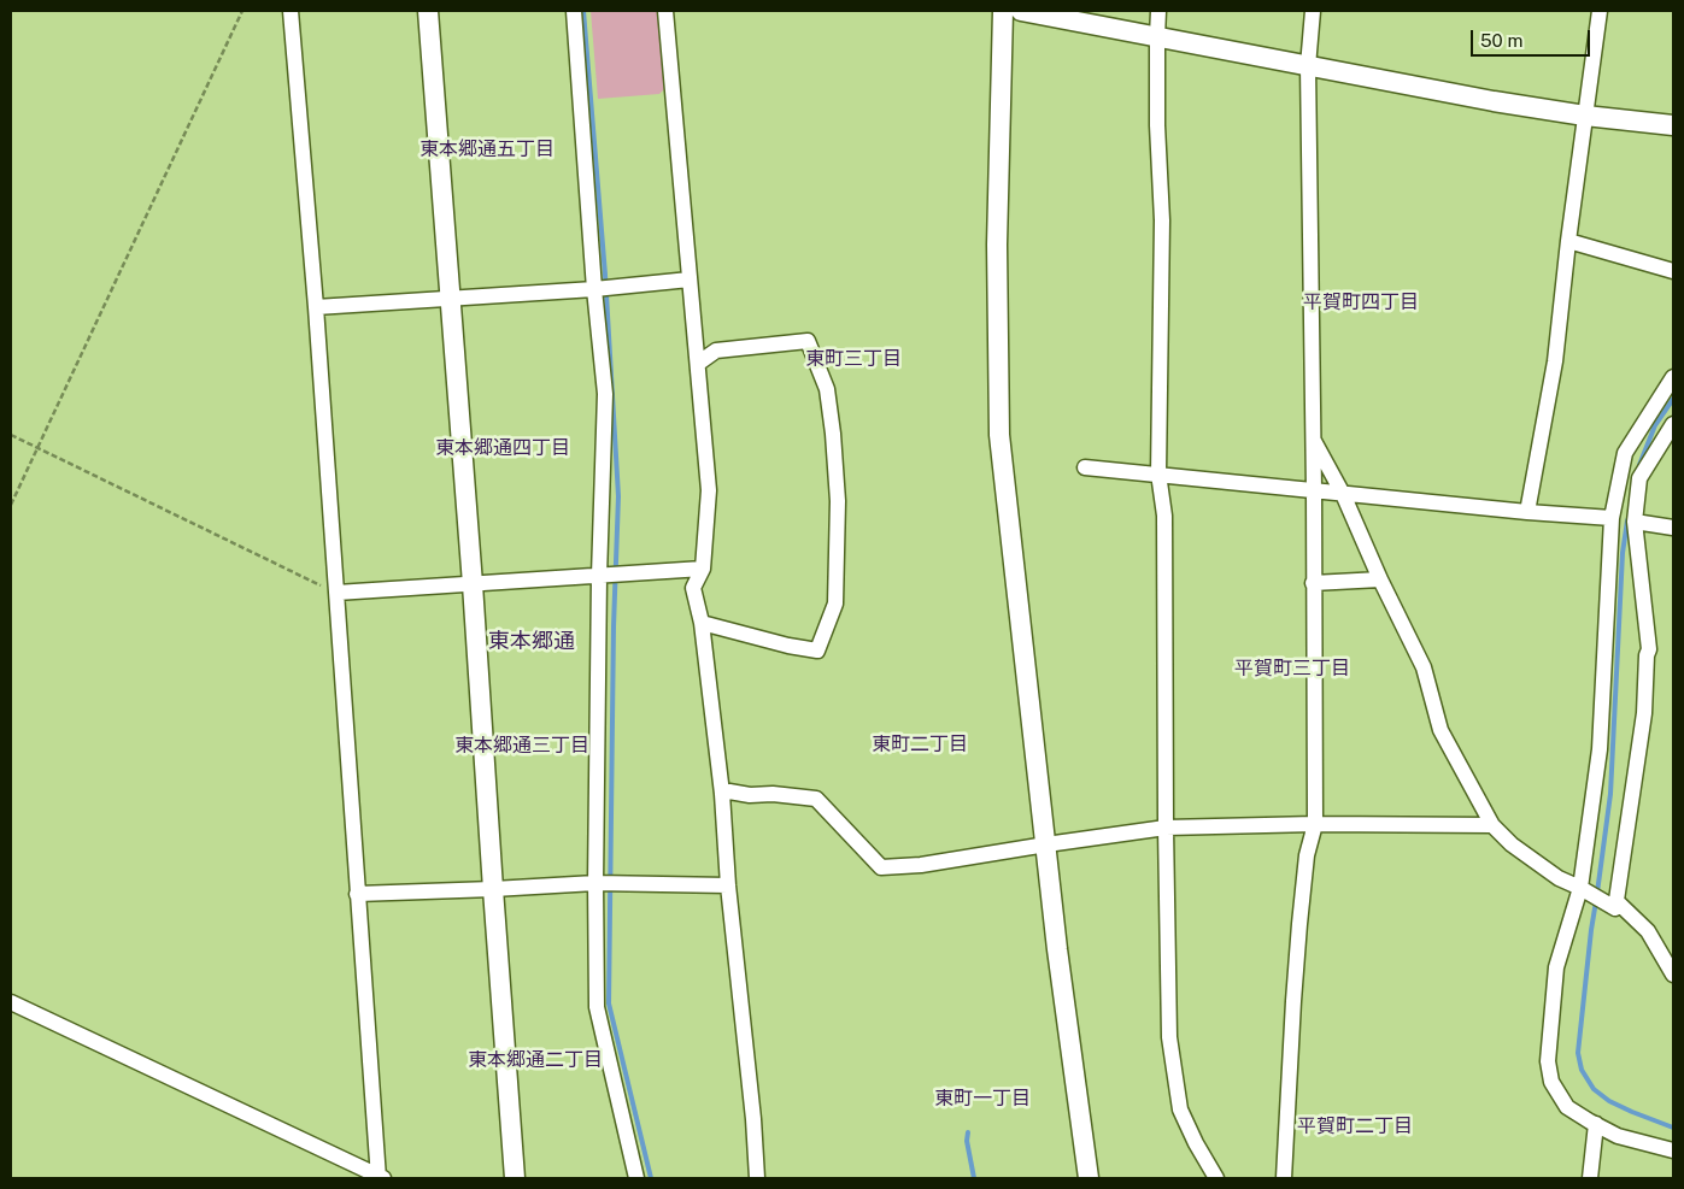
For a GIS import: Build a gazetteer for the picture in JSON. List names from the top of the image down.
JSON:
{
  "districts": [
    "東本郷通五丁目",
    "平賀町四丁目",
    "東町三丁目",
    "東本郷通四丁目",
    "東本郷通",
    "平賀町三丁目",
    "東町二丁目",
    "東本郷通三丁目",
    "東本郷通二丁目",
    "東町一丁目",
    "平賀町二丁目"
  ],
  "scale_bar": "50 m"
}
